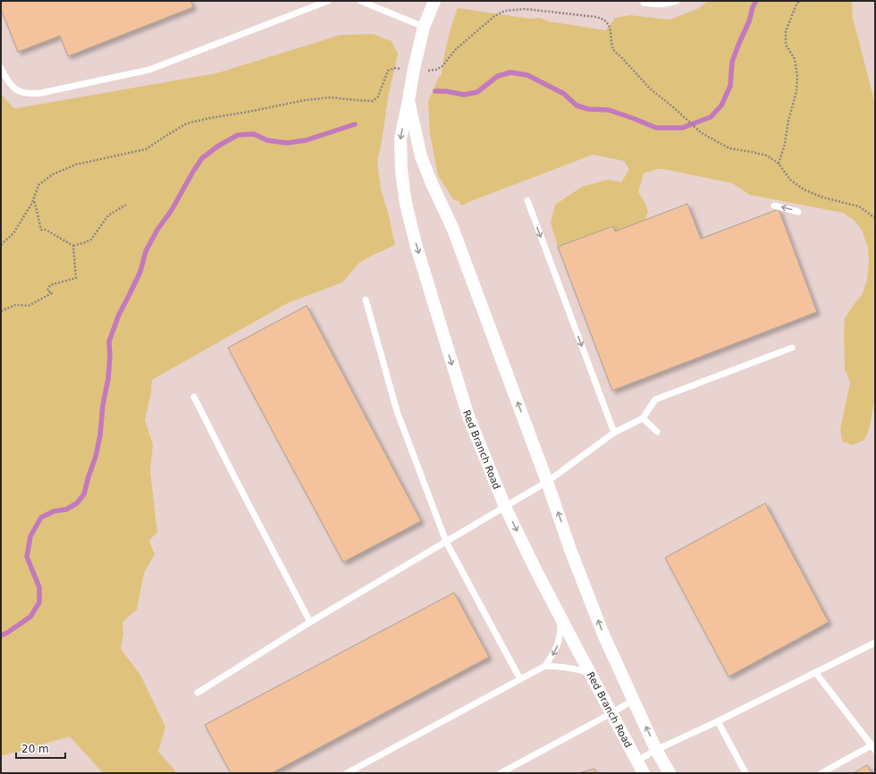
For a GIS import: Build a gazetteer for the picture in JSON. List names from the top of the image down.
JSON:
{
  "streets": {
    "street": ["Red Branch Road"]
  },
  "scale_bar": "20 m"
}
